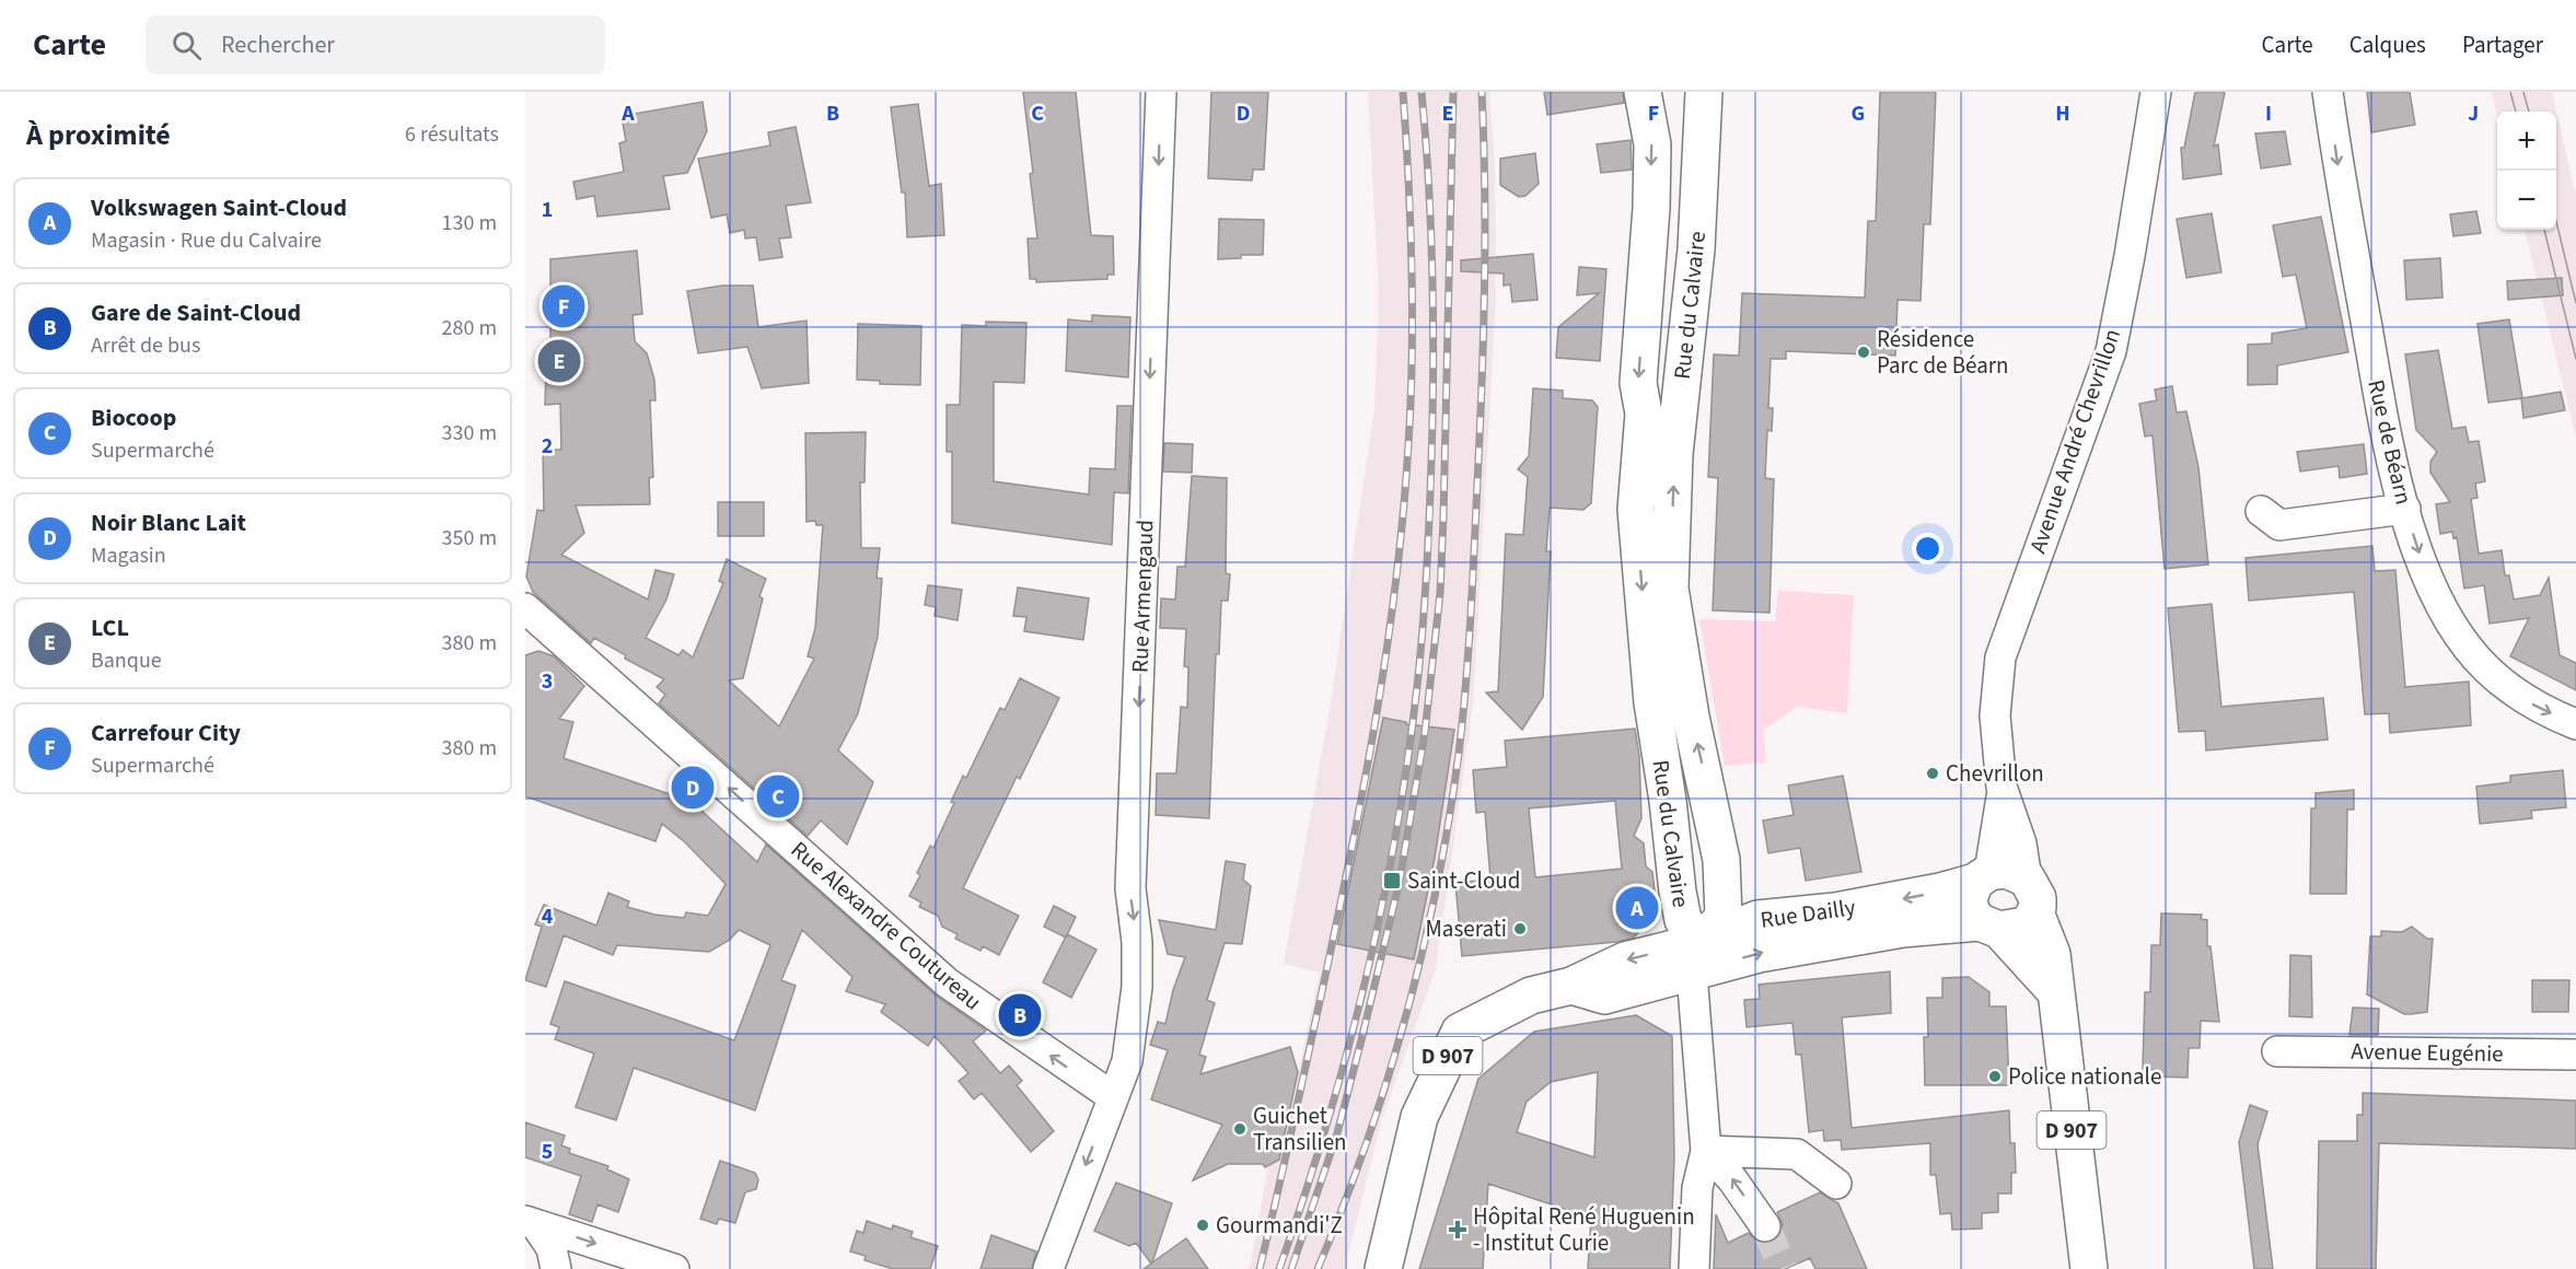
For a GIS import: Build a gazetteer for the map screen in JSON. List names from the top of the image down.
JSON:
{
  "streets": {
    "main road": ["Rue du Calvaire", "Rue Dailly", "D 907"],
    "street": [
      "Avenue André Chevrillon",
      "Rue de Béarn",
      "Rue Armengaud",
      "Rue Alexandre Coutureau",
      "Avenue Eugénie"
    ]
  },
  "crossings": [
    ["Rue du Calvaire", "Rue Dailly"],
    ["Avenue André Chevrillon", "Rue Dailly"],
    ["Avenue André Chevrillon", "D 907"],
    ["Rue Armengaud", "Rue Alexandre Coutureau"],
    ["Rue Dailly", "D 907"]
  ],
  "one_way": ["Rue de Béarn", "Rue Armengaud", "Rue Alexandre Coutureau"],
  "places": {
    "other": [
      "Résidence Parc de Béarn",
      "Chevrillon",
      "Maserati",
      "Police nationale",
      "Guichet Transilien",
      "Gourmandi'Z"
    ],
    "transit": ["Saint-Cloud"],
    "health": ["Hôpital René Huguenin - Institut Curie"]
  },
  "page": {
    "header": "Carte",
    "search": "Rechercher",
    "nav": ["Carte", "Calques", "Partager"],
    "heading": ["À proximité", "6 résultats"],
    "map_buttons": ["+", "−"],
    "list": [
      {
        "mark": "A",
        "name": "Volkswagen Saint-Cloud",
        "note": "Magasin · Rue du Calvaire",
        "value": "130 m"
      },
      {
        "mark": "B",
        "name": "Gare de Saint-Cloud",
        "note": "Arrêt de bus",
        "value": "280 m"
      },
      {
        "mark": "C",
        "name": "Biocoop",
        "note": "Supermarché",
        "value": "330 m"
      },
      {
        "mark": "D",
        "name": "Noir Blanc Lait",
        "note": "Magasin",
        "value": "350 m"
      },
      {
        "mark": "E",
        "name": "LCL",
        "note": "Banque",
        "value": "380 m"
      },
      {
        "mark": "F",
        "name": "Carrefour City",
        "note": "Supermarché",
        "value": "380 m"
      }
    ],
    "pins": [
      "F",
      "E",
      "D",
      "C",
      "A",
      "B"
    ]
  },
  "grid": {
    "columns": [
      "A",
      "B",
      "C",
      "D",
      "E",
      "F",
      "G",
      "H",
      "I",
      "J"
    ],
    "rows": [
      "1",
      "2",
      "3",
      "4",
      "5"
    ]
  }
}
